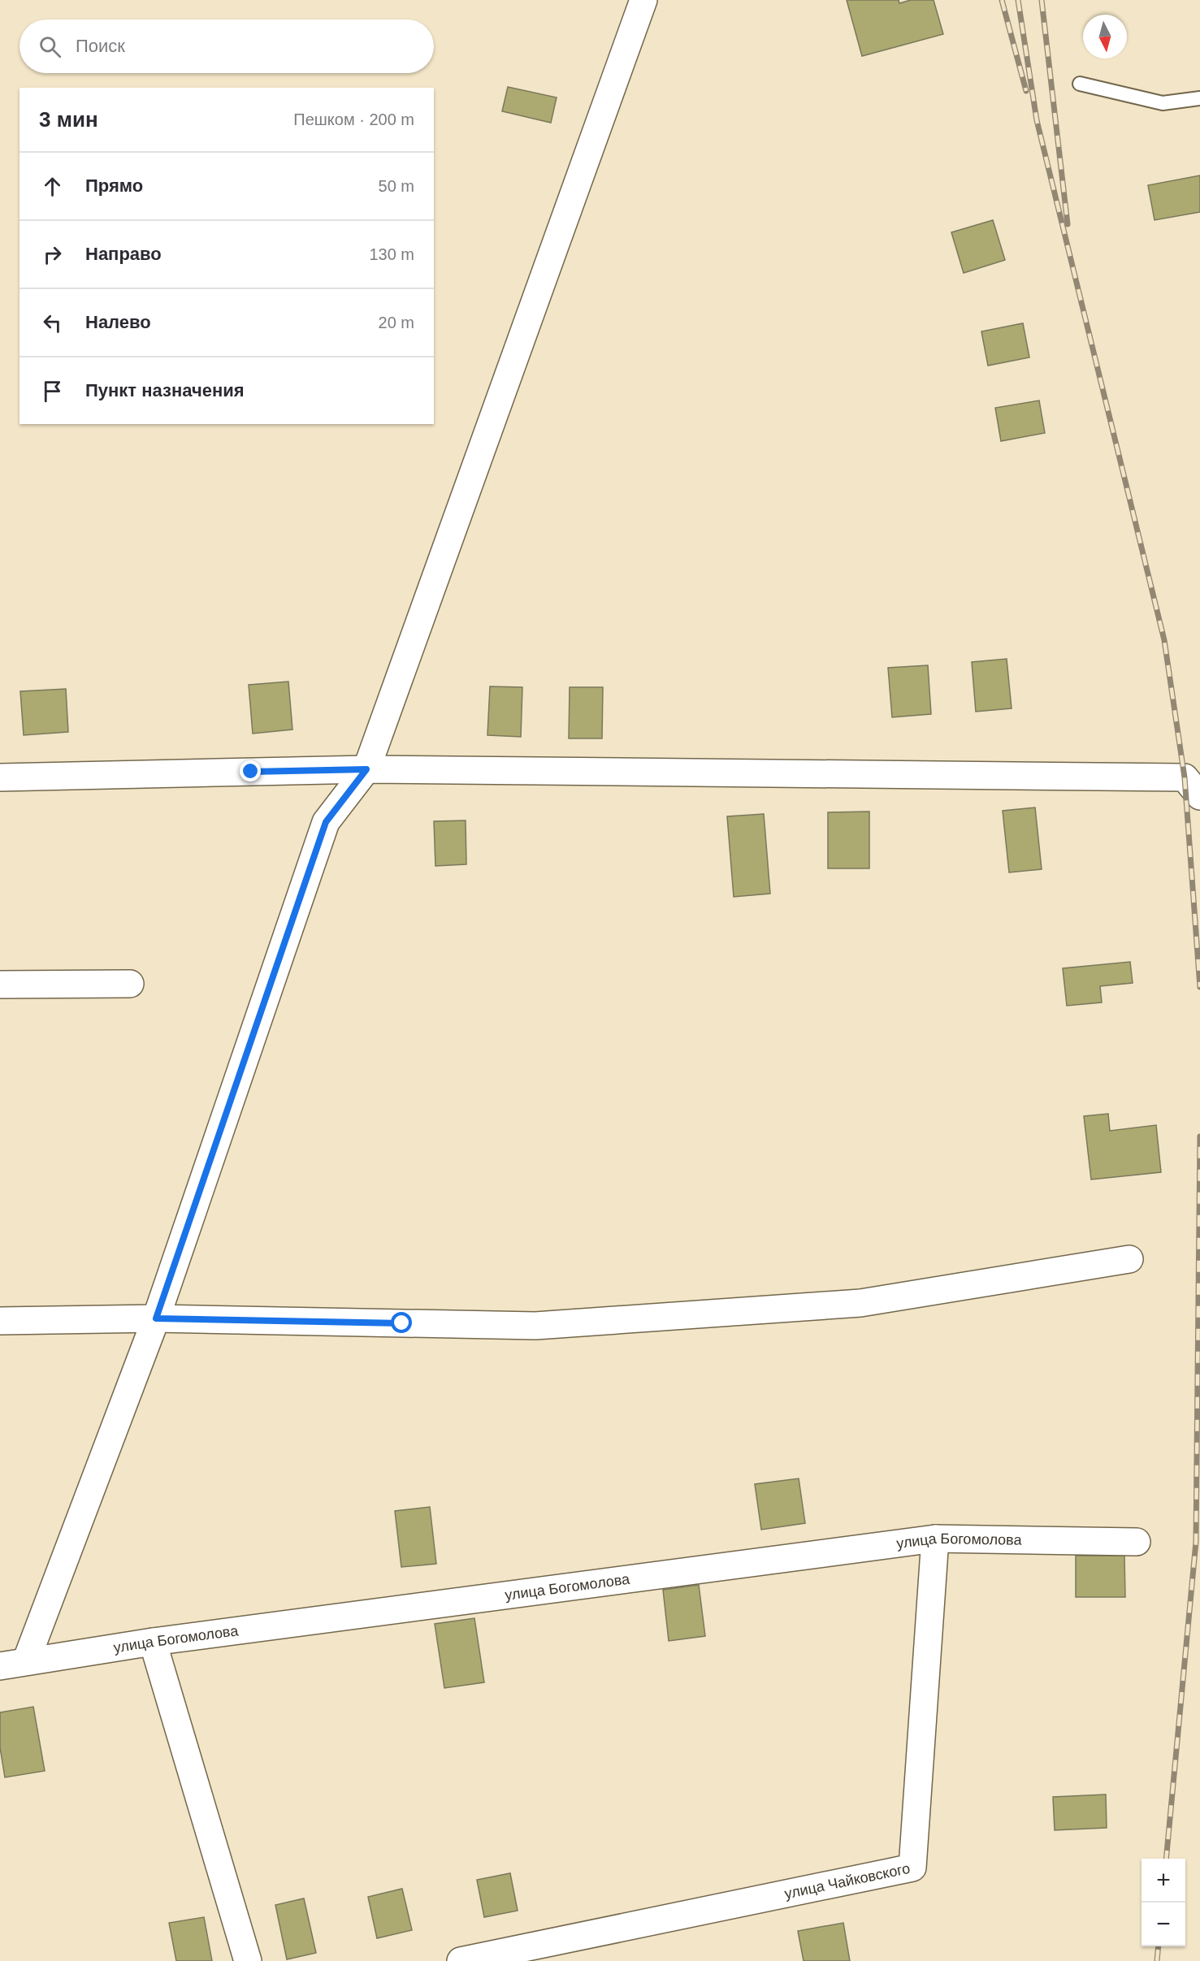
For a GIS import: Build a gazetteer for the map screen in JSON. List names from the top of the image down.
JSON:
{
  "streets": {
    "street": ["улица Богомолова", "улица Чайковского"]
  },
  "crossings": [
    ["улица Богомолова", "улица Чайковского"]
  ],
  "north": "bottom",
  "page": {
    "search": "Поиск",
    "heading": ["3 мин", "Пешком · 200 m"],
    "list": [
      ["Прямо", "50 m"],
      ["Направо", "130 m"],
      ["Налево", "20 m"],
      "Пункт назначения"
    ],
    "map_buttons": ["+", "−"]
  }
}
